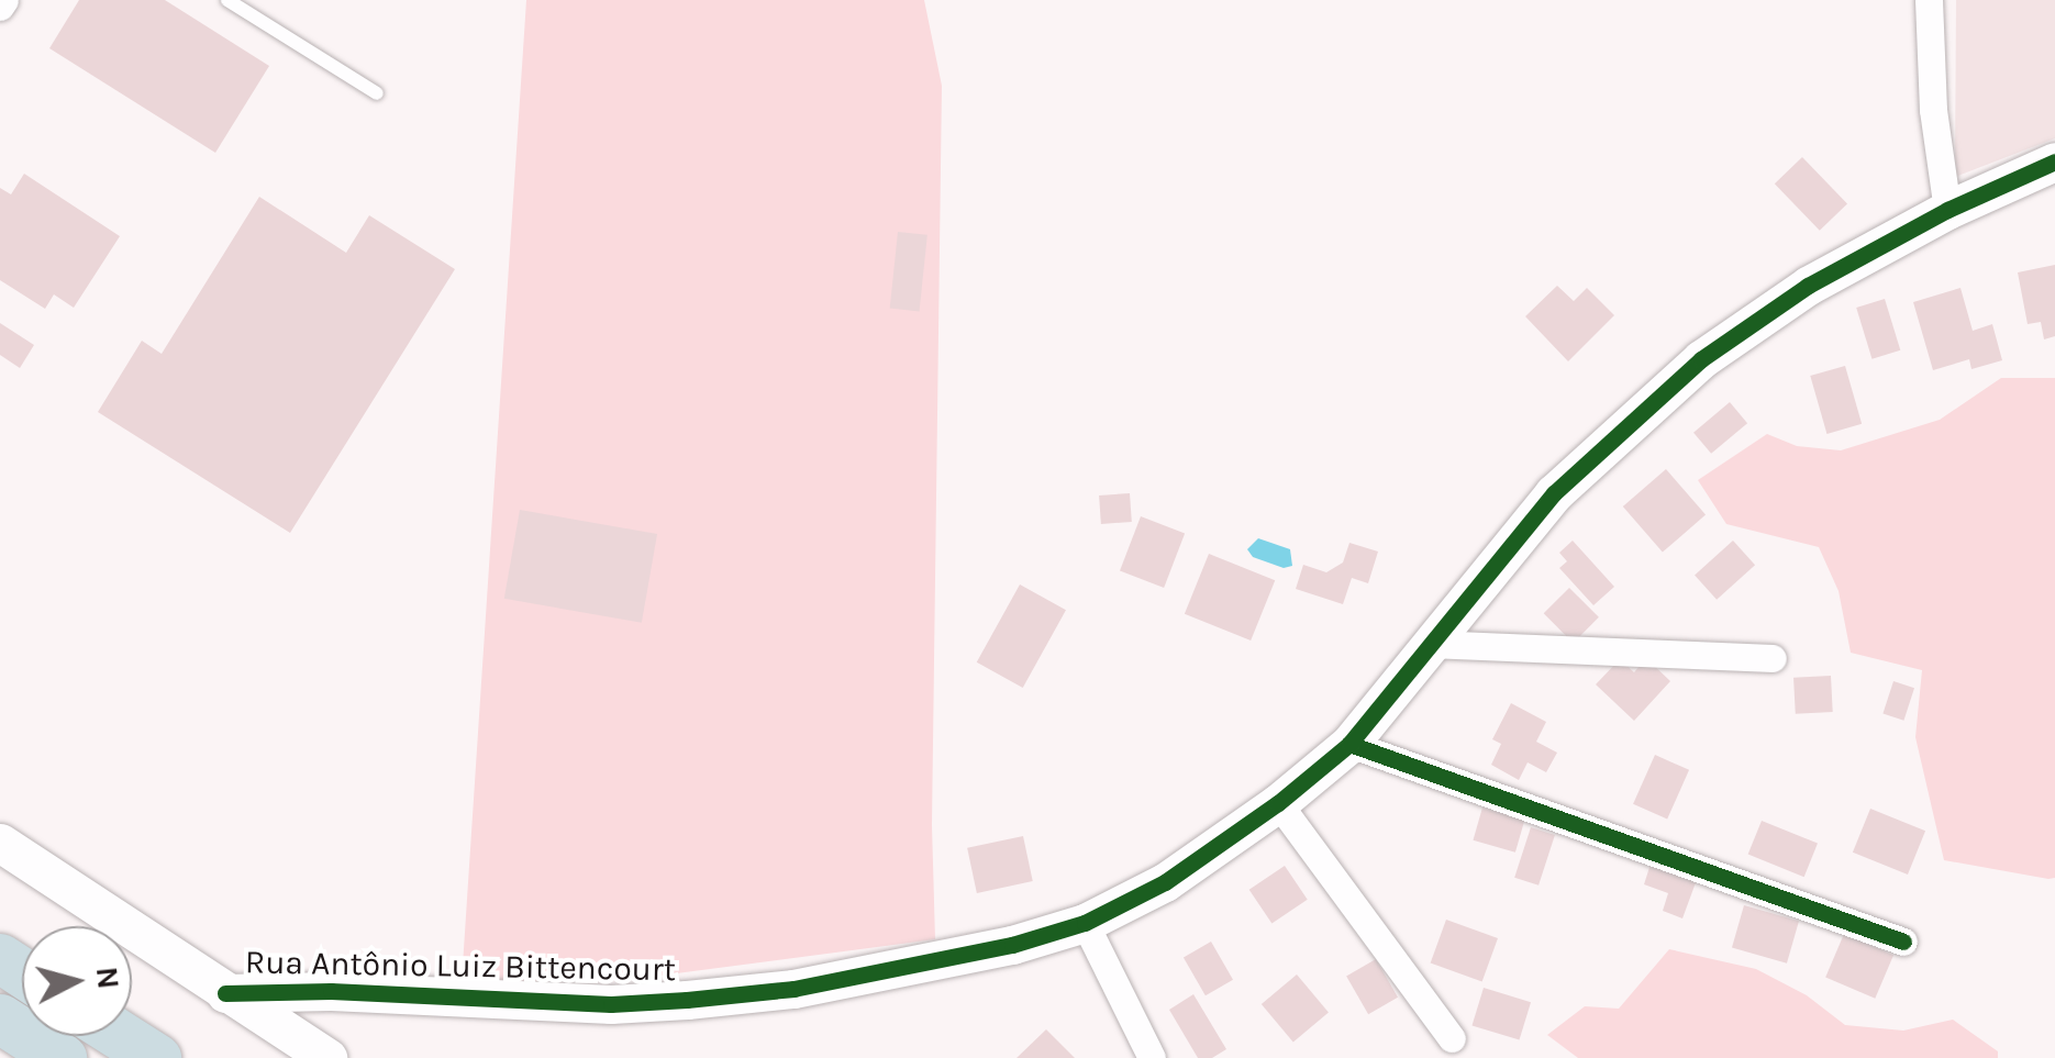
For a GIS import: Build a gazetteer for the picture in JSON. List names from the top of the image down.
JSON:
{
  "streets": {
    "street": ["Rua Antônio Luiz Bittencourt"]
  },
  "north": "right"
}
